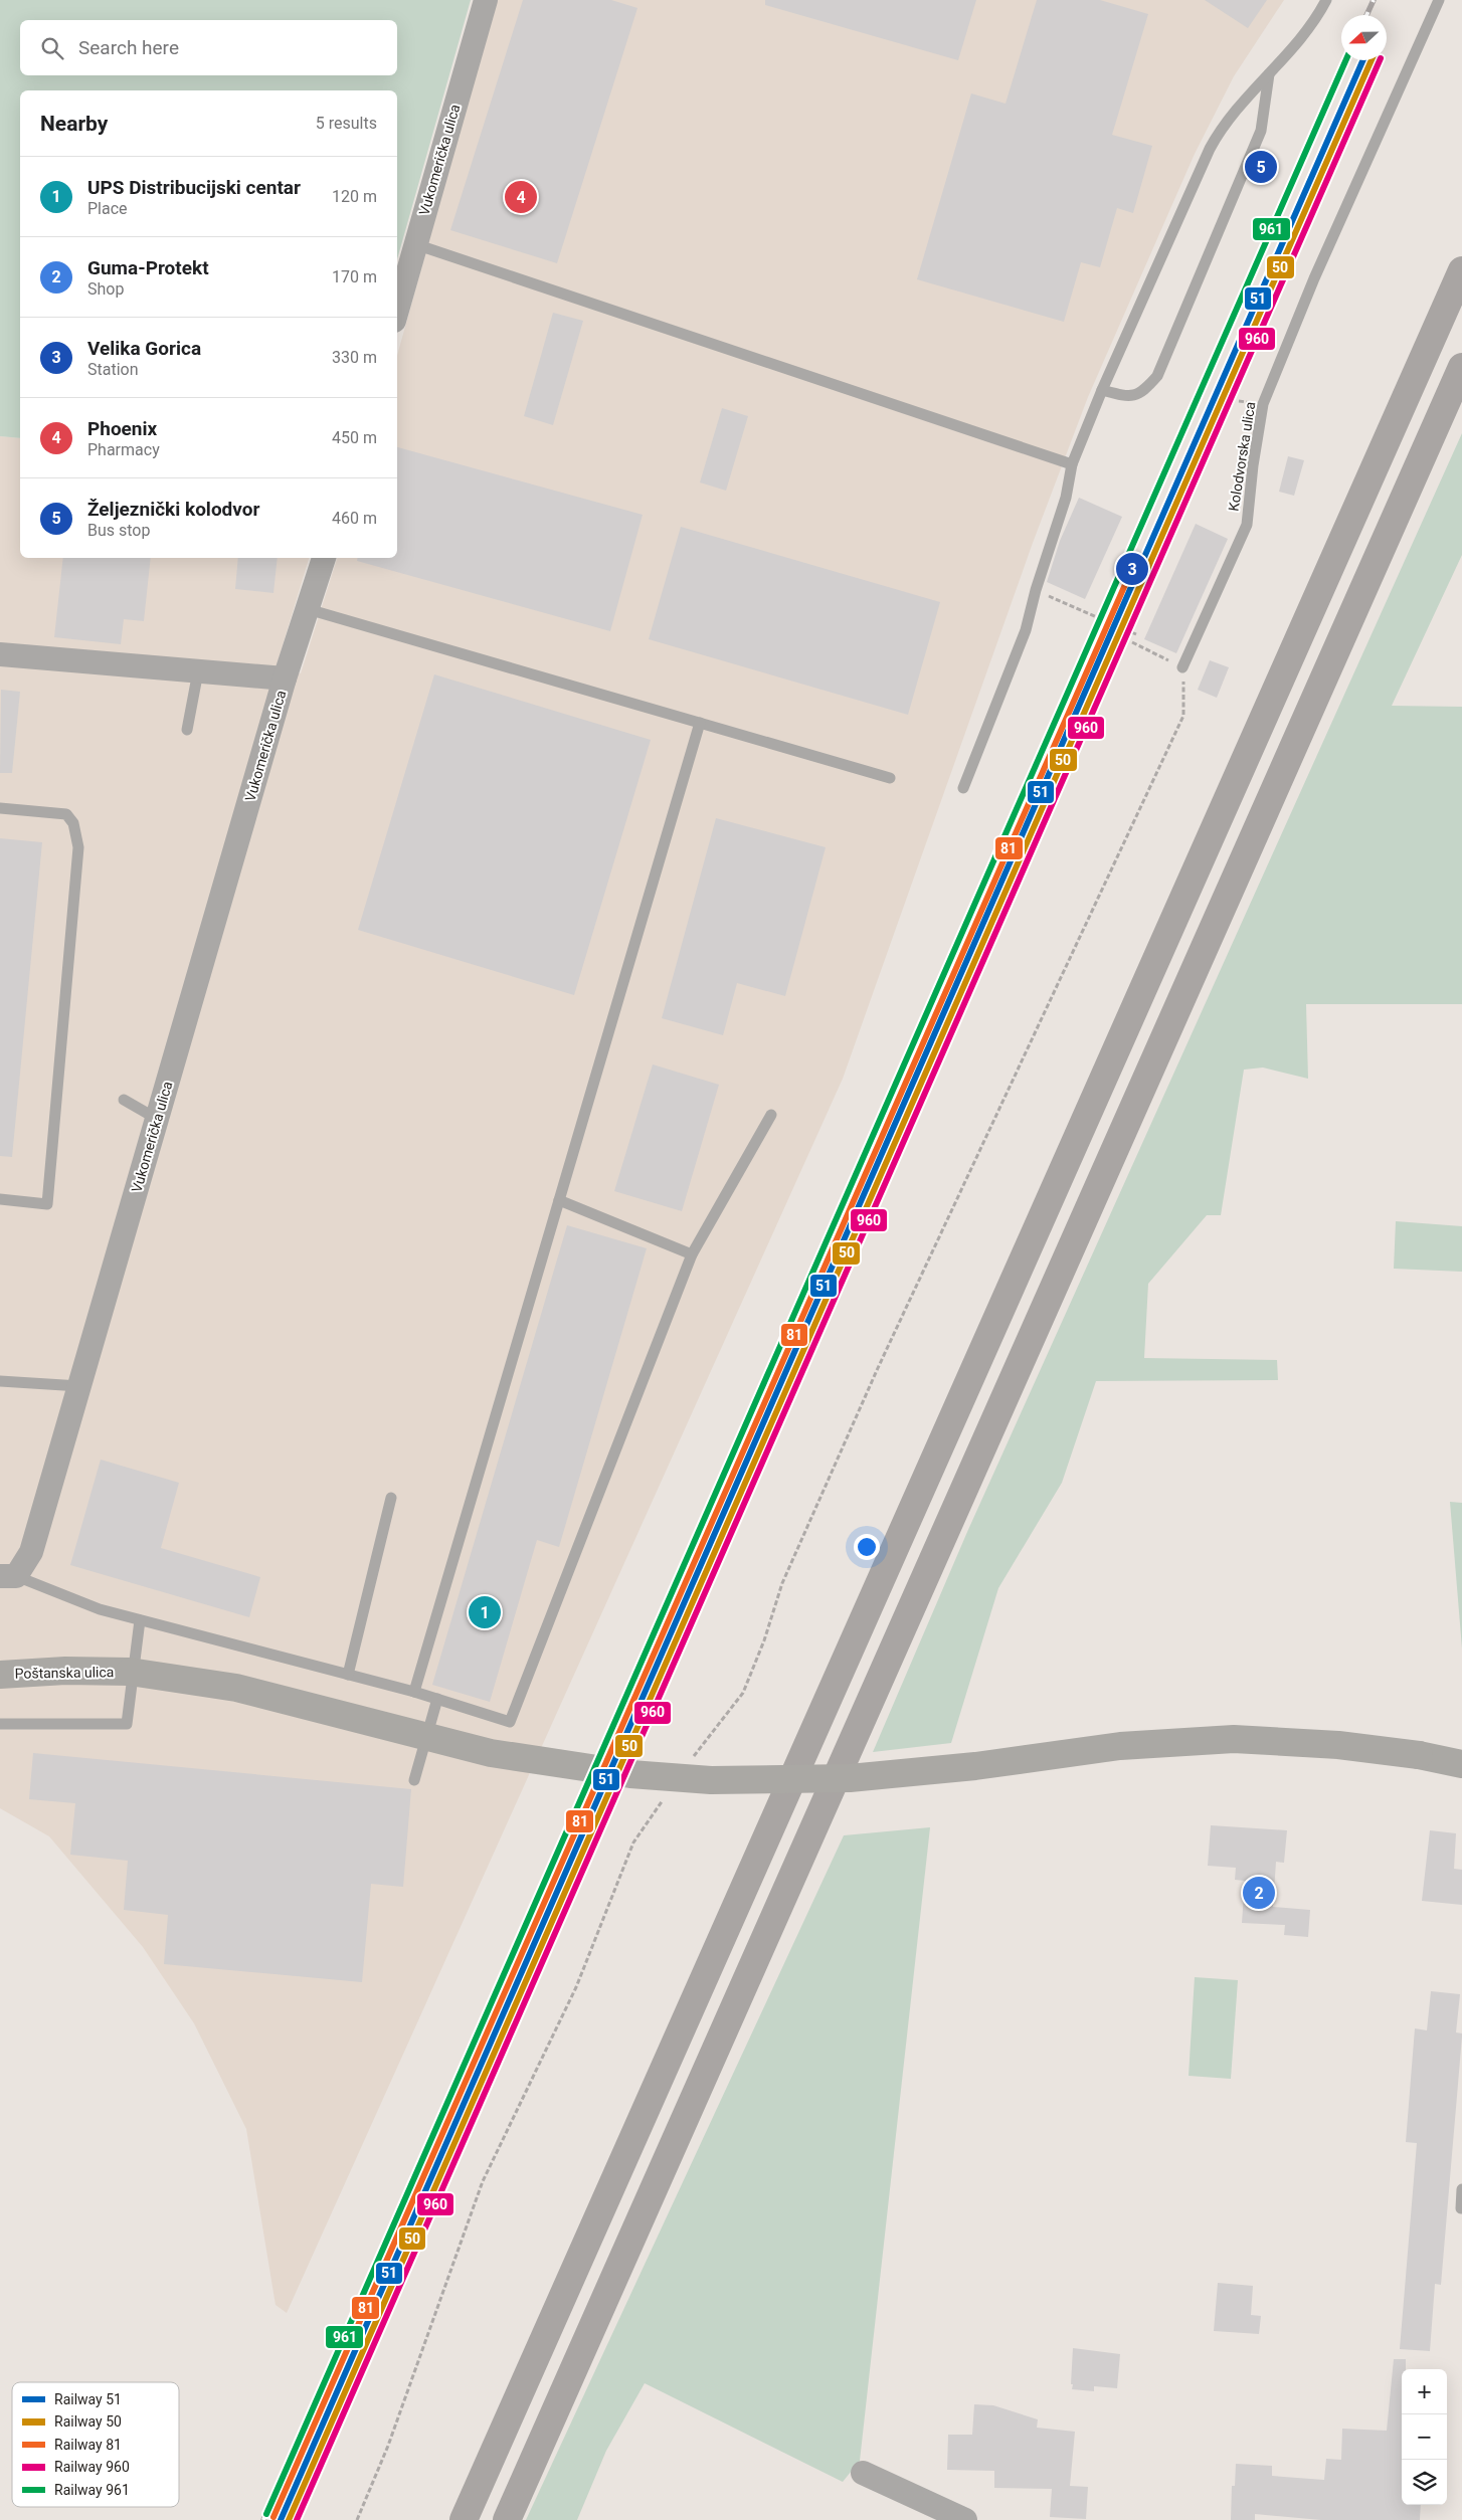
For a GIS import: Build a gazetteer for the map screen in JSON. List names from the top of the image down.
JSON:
{
  "streets": {
    "main road": ["Poštanska ulica"],
    "street": ["Vukomerička ulica"],
    "lane": ["Kolodvorska ulica"]
  },
  "lines": [
    "rail line 51",
    "rail line 50",
    "rail line 960",
    "rail line 961",
    "rail line 81"
  ],
  "legend": [
    "Railway 51",
    "Railway 50",
    "Railway 81",
    "Railway 960",
    "Railway 961"
  ],
  "north": "left",
  "page": {
    "search": "Search here",
    "heading": ["Nearby", "5 results"],
    "pins": [
      "5",
      "4",
      "3",
      "1",
      "2"
    ],
    "list": [
      {
        "mark": "1",
        "name": "UPS Distribucijski centar",
        "note": "Place",
        "value": "120 m"
      },
      {
        "mark": "2",
        "name": "Guma-Protekt",
        "note": "Shop",
        "value": "170 m"
      },
      {
        "mark": "3",
        "name": "Velika Gorica",
        "note": "Station",
        "value": "330 m"
      },
      {
        "mark": "4",
        "name": "Phoenix",
        "note": "Pharmacy",
        "value": "450 m"
      },
      {
        "mark": "5",
        "name": "Željeznički kolodvor",
        "note": "Bus stop",
        "value": "460 m"
      }
    ],
    "map_buttons": ["+", "−"]
  }
}
